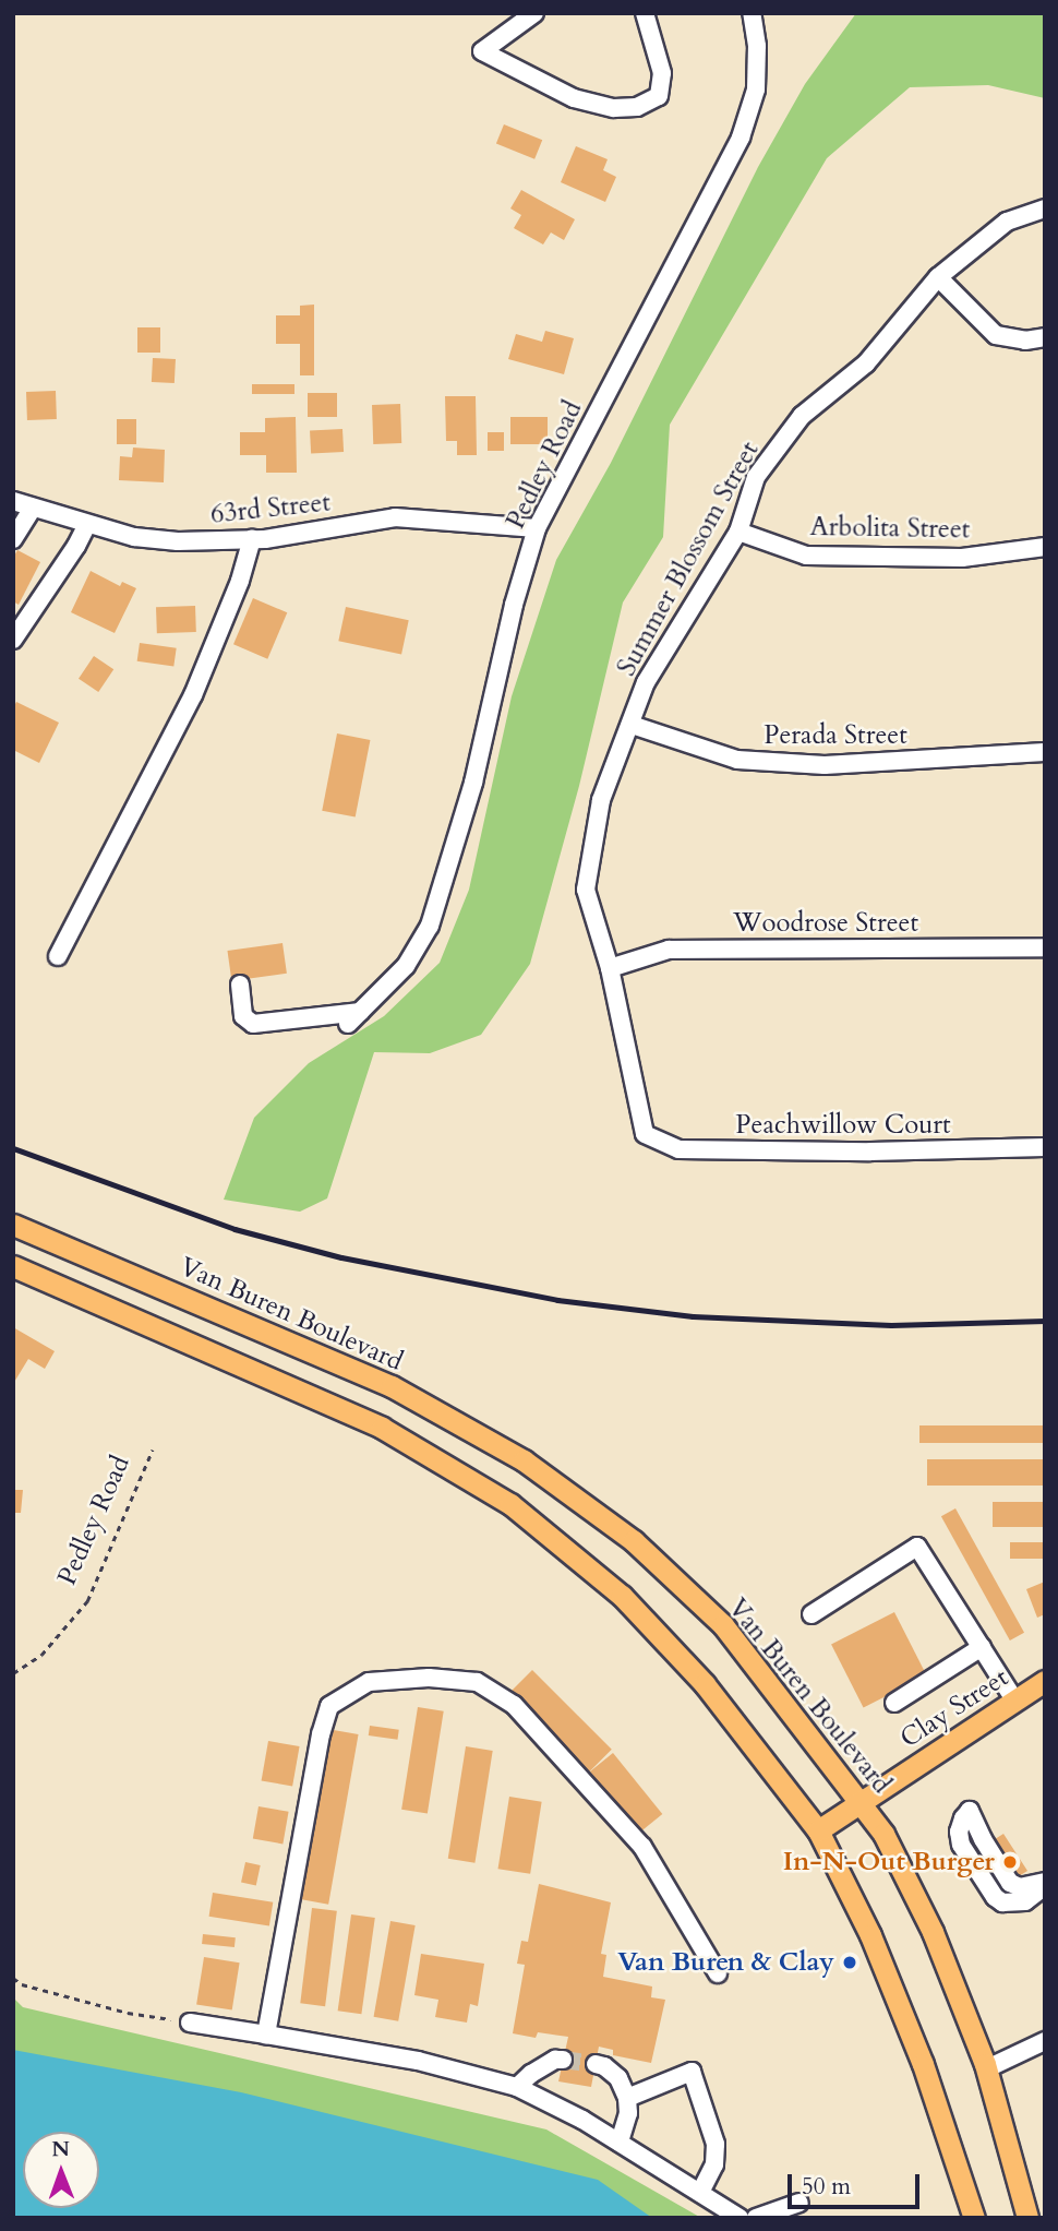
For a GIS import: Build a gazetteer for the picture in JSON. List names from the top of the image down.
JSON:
{
  "streets": {
    "main road": ["Van Buren Boulevard", "Clay Street"],
    "street": [
      "Pedley Road",
      "63rd Street",
      "Arbolita Street",
      "Summer Blossom Street",
      "Perada Street",
      "Woodrose Street",
      "Peachwillow Court"
    ]
  },
  "crossings": [
    ["Pedley Road", "63rd Street"],
    ["Arbolita Street", "Summer Blossom Street"],
    ["Summer Blossom Street", "Perada Street"],
    ["Summer Blossom Street", "Woodrose Street"],
    ["Summer Blossom Street", "Peachwillow Court"],
    ["Van Buren Boulevard", "Clay Street"]
  ],
  "places": ["In-N-Out Burger", "Van Buren & Clay"],
  "scale_bar": "50 m",
  "north": "top"
}
